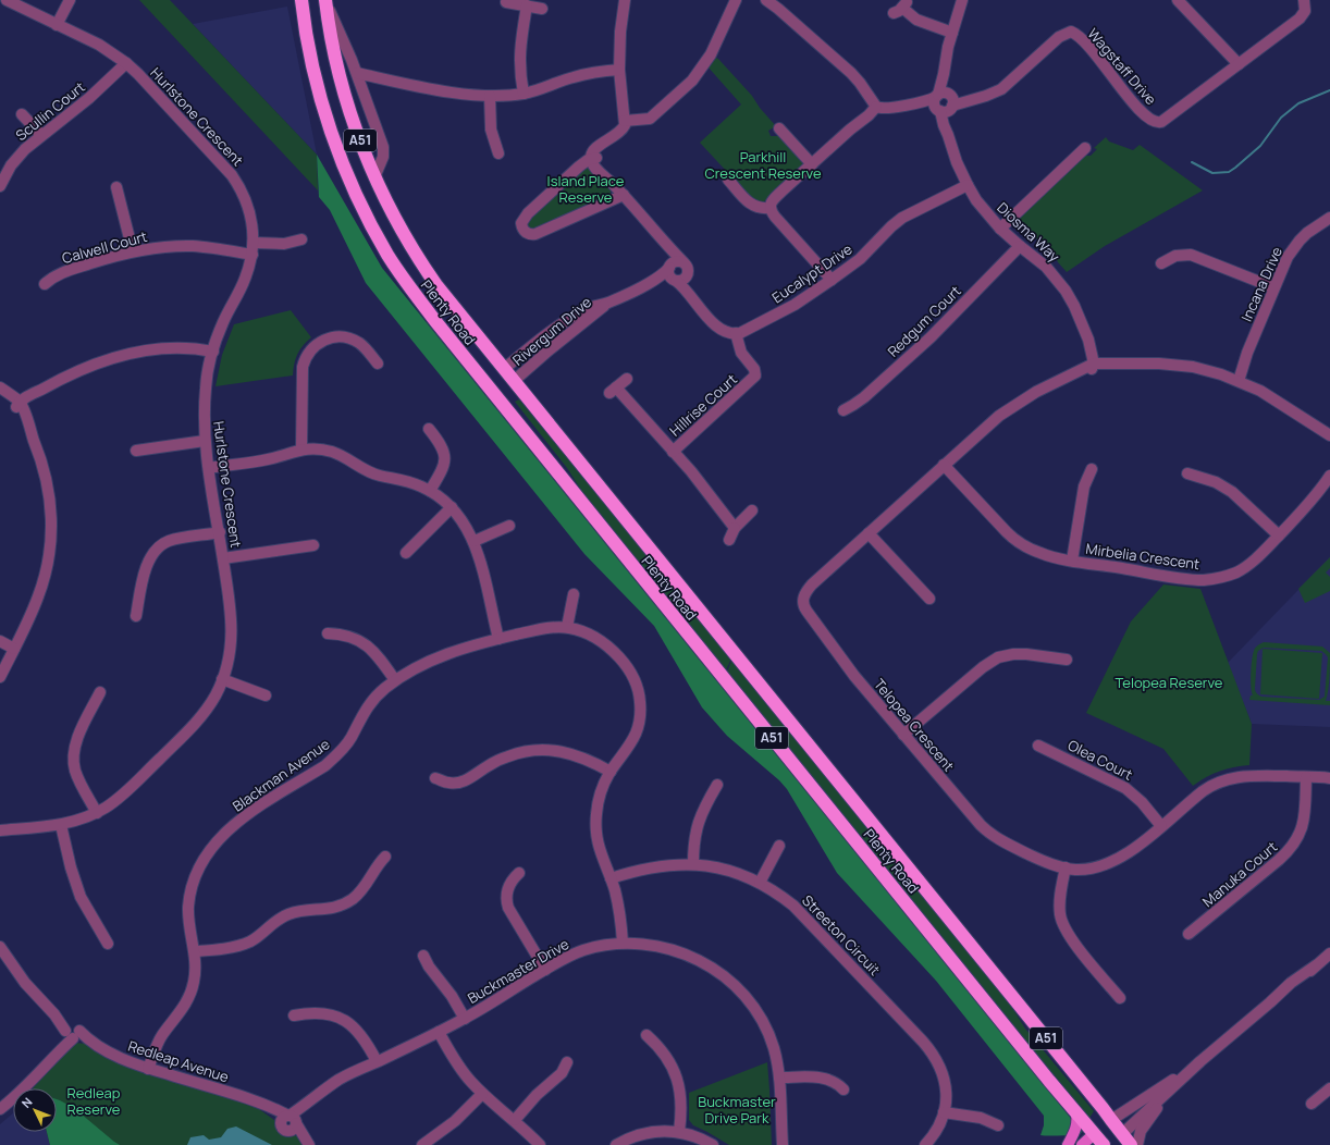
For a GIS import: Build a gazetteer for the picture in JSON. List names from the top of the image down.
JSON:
{
  "streets": {
    "highway": ["A51", "Plenty Road"],
    "street": [
      "Wagstaff Drive",
      "Scullin Court",
      "Hurlstone Crescent",
      "Diosma Way",
      "Calwell Court",
      "Eucalypt Drive",
      "Incana Drive",
      "Redgum Court",
      "Rivergum Drive",
      "Hillrise Court",
      "Mirbelia Crescent",
      "Telopea Crescent",
      "Olea Court",
      "Blackman Avenue",
      "Manuka Court",
      "Streeton Circuit",
      "Buckmaster Drive",
      "Redleap Avenue"
    ]
  },
  "crossings": [
    ["Wagstaff Drive", "Diosma Way"],
    ["Scullin Court", "Hurlstone Crescent"],
    ["Hurlstone Crescent", "Calwell Court"],
    ["Diosma Way", "Eucalypt Drive"],
    ["Diosma Way", "Redgum Court"],
    ["Diosma Way", "Telopea Crescent"],
    ["Eucalypt Drive", "Hillrise Court"],
    ["Incana Drive", "Telopea Crescent"],
    ["Plenty Road", "Rivergum Drive"],
    ["Mirbelia Crescent", "Telopea Crescent"],
    ["Telopea Crescent", "Olea Court"],
    ["Telopea Crescent", "Manuka Court"],
    ["Blackman Avenue", "Streeton Circuit"],
    ["Blackman Avenue", "Buckmaster Drive"],
    ["Blackman Avenue", "Redleap Avenue"],
    ["Buckmaster Drive", "Redleap Avenue"]
  ],
  "parks": [
    "Parkhill Crescent Reserve",
    "Island Place Reserve",
    "Telopea Reserve",
    "Redleap Reserve",
    "Buckmaster Drive Park"
  ],
  "north": "top left"
}
